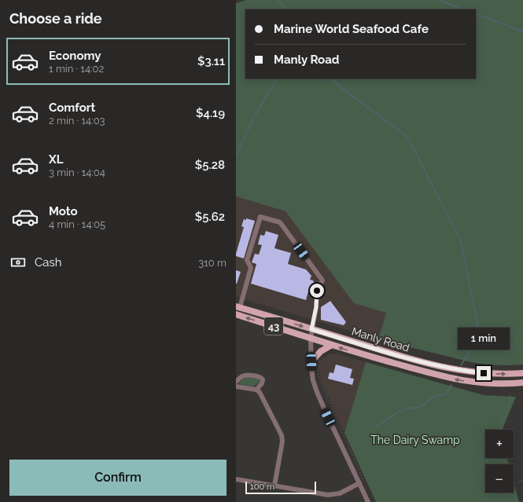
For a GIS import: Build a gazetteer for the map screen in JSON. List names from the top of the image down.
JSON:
{
  "streets": {
    "main road": ["43", "Manly Road"]
  },
  "parks": ["The Dairy Swamp"],
  "scale_bar": "100 m",
  "page": {
    "heading": "Choose a ride",
    "banner": ["Marine World Seafood Cafe", "Manly Road"],
    "list": [
      {
        "name": "Economy",
        "note": "1 min · 14:02",
        "value": "$3.11"
      },
      {
        "name": "Comfort",
        "note": "2 min · 14:03",
        "value": "$4.19"
      },
      {
        "name": "XL",
        "note": "3 min · 14:04",
        "value": "$5.28"
      },
      {
        "name": "Moto",
        "note": "4 min · 14:05",
        "value": "$5.62"
      }
    ],
    "pay": ["Cash", "310 m"],
    "bubble": "1 min",
    "map_buttons": ["+", "−"],
    "buttons": "Confirm",
    "scale": "100 m"
  }
}
